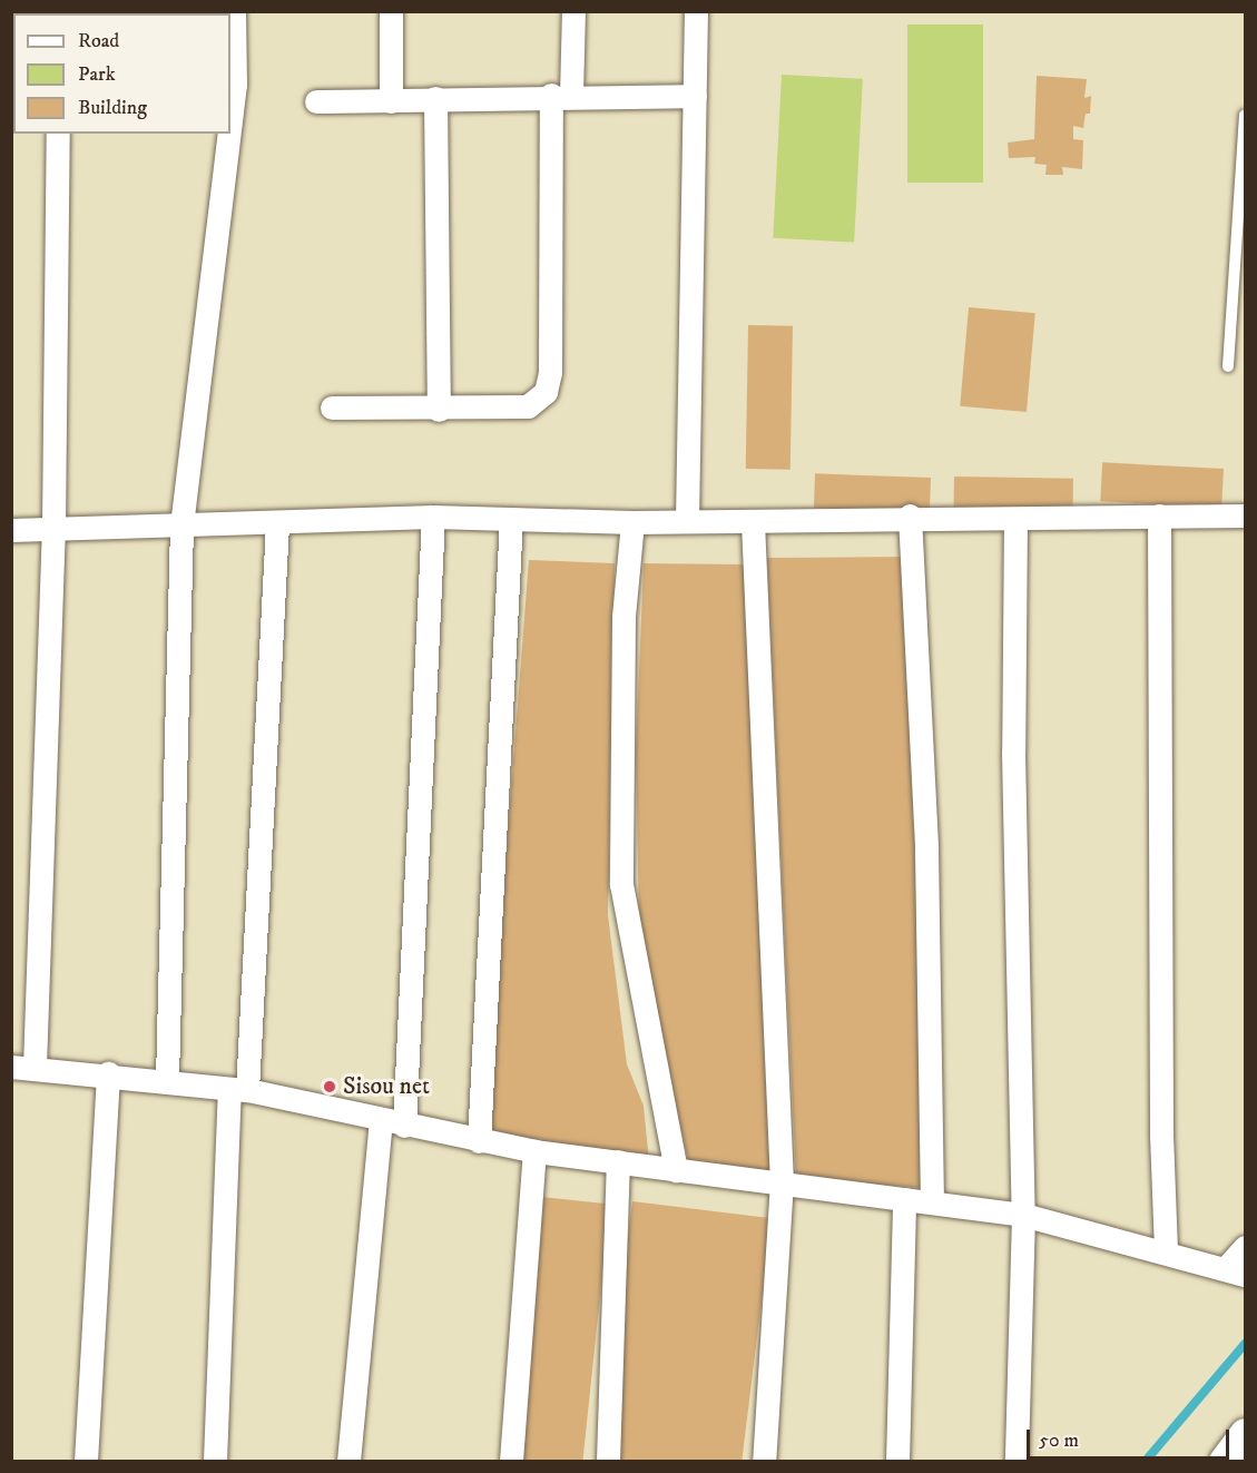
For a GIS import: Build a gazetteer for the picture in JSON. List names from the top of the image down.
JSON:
{
  "places": ["Sisou net"],
  "legend": ["Road", "Park", "Building"],
  "scale_bar": "50 m"
}
